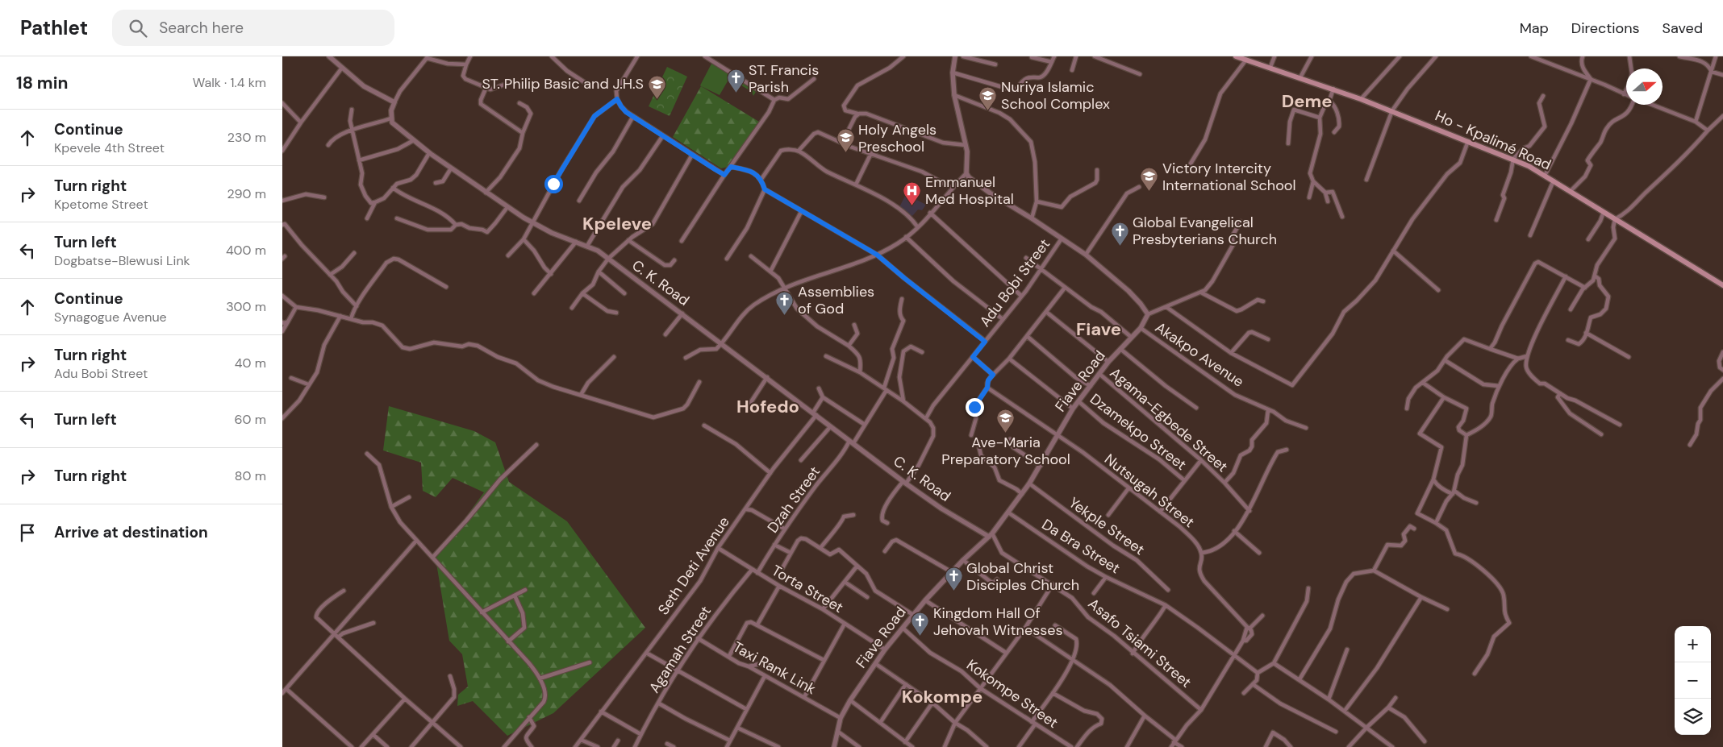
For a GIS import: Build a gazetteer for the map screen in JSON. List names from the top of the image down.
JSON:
{
  "streets": {
    "main road": ["Ho - Kpalimé Road"],
    "street": [
      "C. K. Road",
      "Adu Bobi Street",
      "Akakpo Avenue",
      "Fiave Road",
      "Agama-Egbede Street",
      "Dzamekpo Street",
      "Nutsugah Street",
      "Dzah Street",
      "Yekple Street",
      "Da Bra Street",
      "Seth Deti Avenue",
      "Torta Street",
      "Asafo Tsiami Street",
      "Agamah Street",
      "Taxi Rank Link",
      "Kokompe Street"
    ]
  },
  "crossings": [
    ["C. K. Road", "Fiave Road"],
    ["C. K. Road", "Dzah Street"],
    ["C. K. Road", "Seth Deti Avenue"],
    ["C. K. Road", "Asafo Tsiami Street"],
    ["Akakpo Avenue", "Fiave Road"],
    ["Fiave Road", "Agama-Egbede Street"],
    ["Fiave Road", "Dzamekpo Street"],
    ["Fiave Road", "Nutsugah Street"],
    ["Fiave Road", "Yekple Street"],
    ["Fiave Road", "Da Bra Street"],
    ["Fiave Road", "Torta Street"],
    ["Fiave Road", "Asafo Tsiami Street"],
    ["Fiave Road", "Taxi Rank Link"],
    ["Fiave Road", "Kokompe Street"],
    ["Dzah Street", "Torta Street"],
    ["Seth Deti Avenue", "Torta Street"],
    ["Torta Street", "Agamah Street"],
    ["Agamah Street", "Taxi Rank Link"]
  ],
  "districts": [
    "Deme",
    "Kpeleve",
    "Fiave",
    "Hofedo",
    "Kokompe"
  ],
  "places": {
    "church": [
      "ST. Francis Parish",
      "Global Evangelical Presbyterians Church",
      "Assemblies of God",
      "Global Christ Disciples Church",
      "Kingdom Hall Of Jehovah Witnesses"
    ],
    "school or university": [
      "ST. Philip Basic and J.H.S",
      "Nuriya Islamic School Complex",
      "Holy Angels Preschool",
      "Victory Intercity International School",
      "Ave-Maria Preparatory School"
    ],
    "hospital": ["Emmanuel Med Hospital"]
  },
  "north": "right",
  "page": {
    "header": "Pathlet",
    "search": "Search here",
    "nav": ["Map", "Directions", "Saved"],
    "heading": ["18 min", "Walk · 1.4 km"],
    "list": [
      ["Continue", "Kpevele 4th Street", "230 m"],
      ["Turn right", "Kpetome Street", "290 m"],
      ["Turn left", "Dogbatse-Blewusi Link", "400 m"],
      ["Continue", "Synagogue Avenue", "300 m"],
      ["Turn right", "Adu Bobi Street", "40 m"],
      ["Turn left", "60 m"],
      ["Turn right", "80 m"],
      "Arrive at destination"
    ],
    "map_buttons": ["+", "−"]
  }
}
